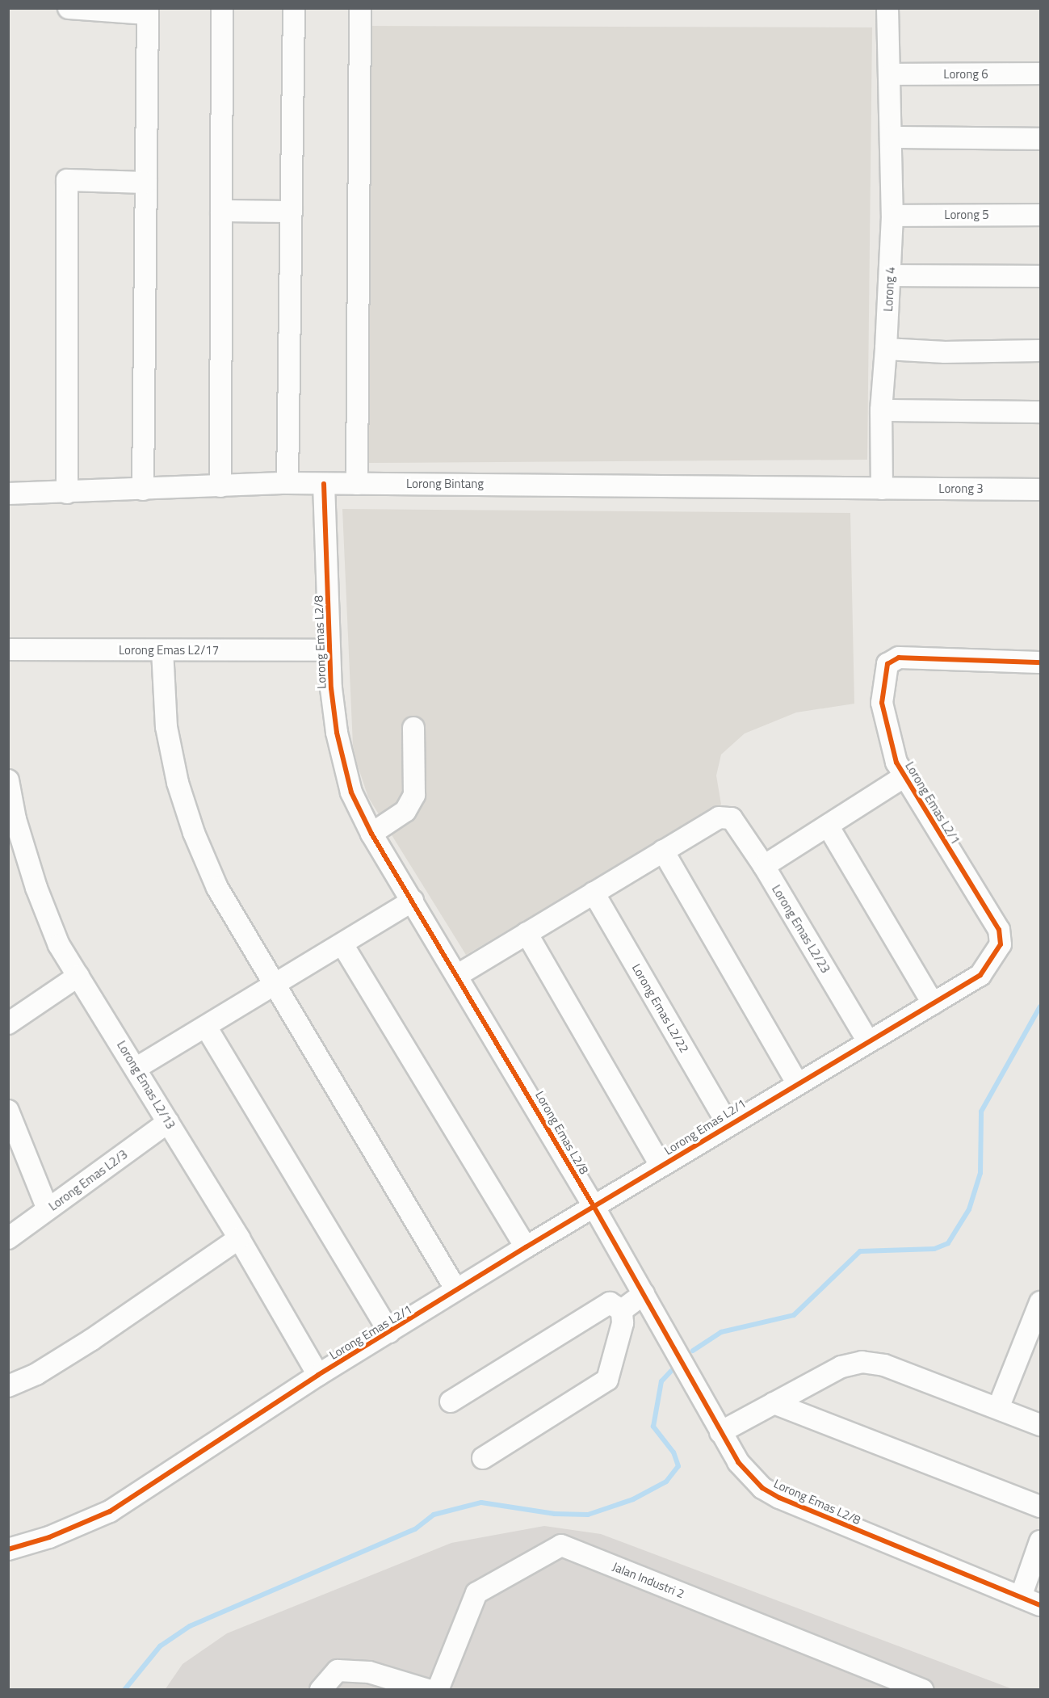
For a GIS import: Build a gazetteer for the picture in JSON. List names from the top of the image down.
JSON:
{
  "streets": {
    "street": [
      "Lorong 6",
      "Lorong 5",
      "Lorong 4",
      "Lorong Bintang",
      "Lorong 3",
      "Lorong Emas L2/8",
      "Lorong Emas L2/17",
      "Lorong Emas L2/1",
      "Lorong Emas L2/23",
      "Lorong Emas L2/22",
      "Lorong Emas L2/13",
      "Lorong Emas L2/3",
      "Jalan Industri 2"
    ]
  },
  "crossings": [
    ["Lorong 6", "Lorong 4"],
    ["Lorong 5", "Lorong 4"],
    ["Lorong 4", "Lorong Bintang"],
    ["Lorong 4", "Lorong 3"],
    ["Lorong Bintang", "Lorong 3"],
    ["Lorong Bintang", "Lorong Emas L2/8"],
    ["Lorong Emas L2/8", "Lorong Emas L2/17"],
    ["Lorong Emas L2/8", "Lorong Emas L2/1"],
    ["Lorong Emas L2/1", "Lorong Emas L2/23"],
    ["Lorong Emas L2/1", "Lorong Emas L2/22"],
    ["Lorong Emas L2/1", "Lorong Emas L2/13"],
    ["Lorong Emas L2/13", "Lorong Emas L2/3"]
  ]
}
